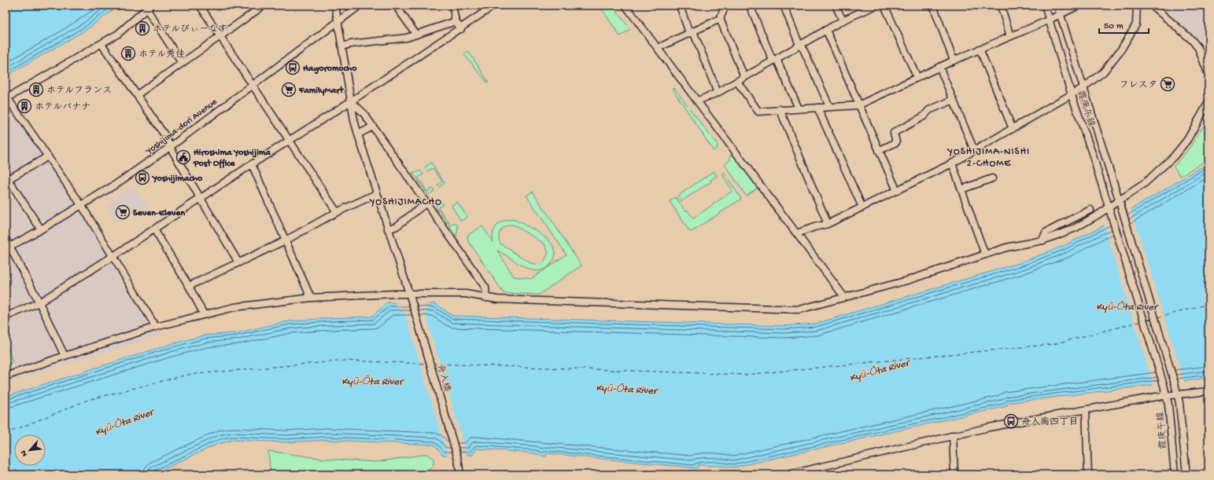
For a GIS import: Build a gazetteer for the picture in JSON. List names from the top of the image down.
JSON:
{
  "streets": {
    "street": ["霞庚午線", "Yoshijima-dori Avenue", "舟入橋"]
  },
  "crossings": [
    ["Yoshijima-dori Avenue", "舟入橋"]
  ],
  "districts": ["YOSHIJIMA-NISHI 2-CHOME", "YOSHIJIMACHO"],
  "water": ["Kyū-Ōta River"],
  "places": {
    "building": [
      "ホテルびぃーなす",
      "ホテル秀佳",
      "ホテルフランス",
      "ホテルバナナ"
    ],
    "bus stop": ["Hagoromocho", "Yoshijimacho", "舟入南四丁目"],
    "supermarket": ["フレスタ", "FamilyMart", "Seven-Eleven"],
    "public building": ["Hiroshima Yoshijima Post Office"]
  },
  "scale_bar": "50 m",
  "north": "bottom left"
}
